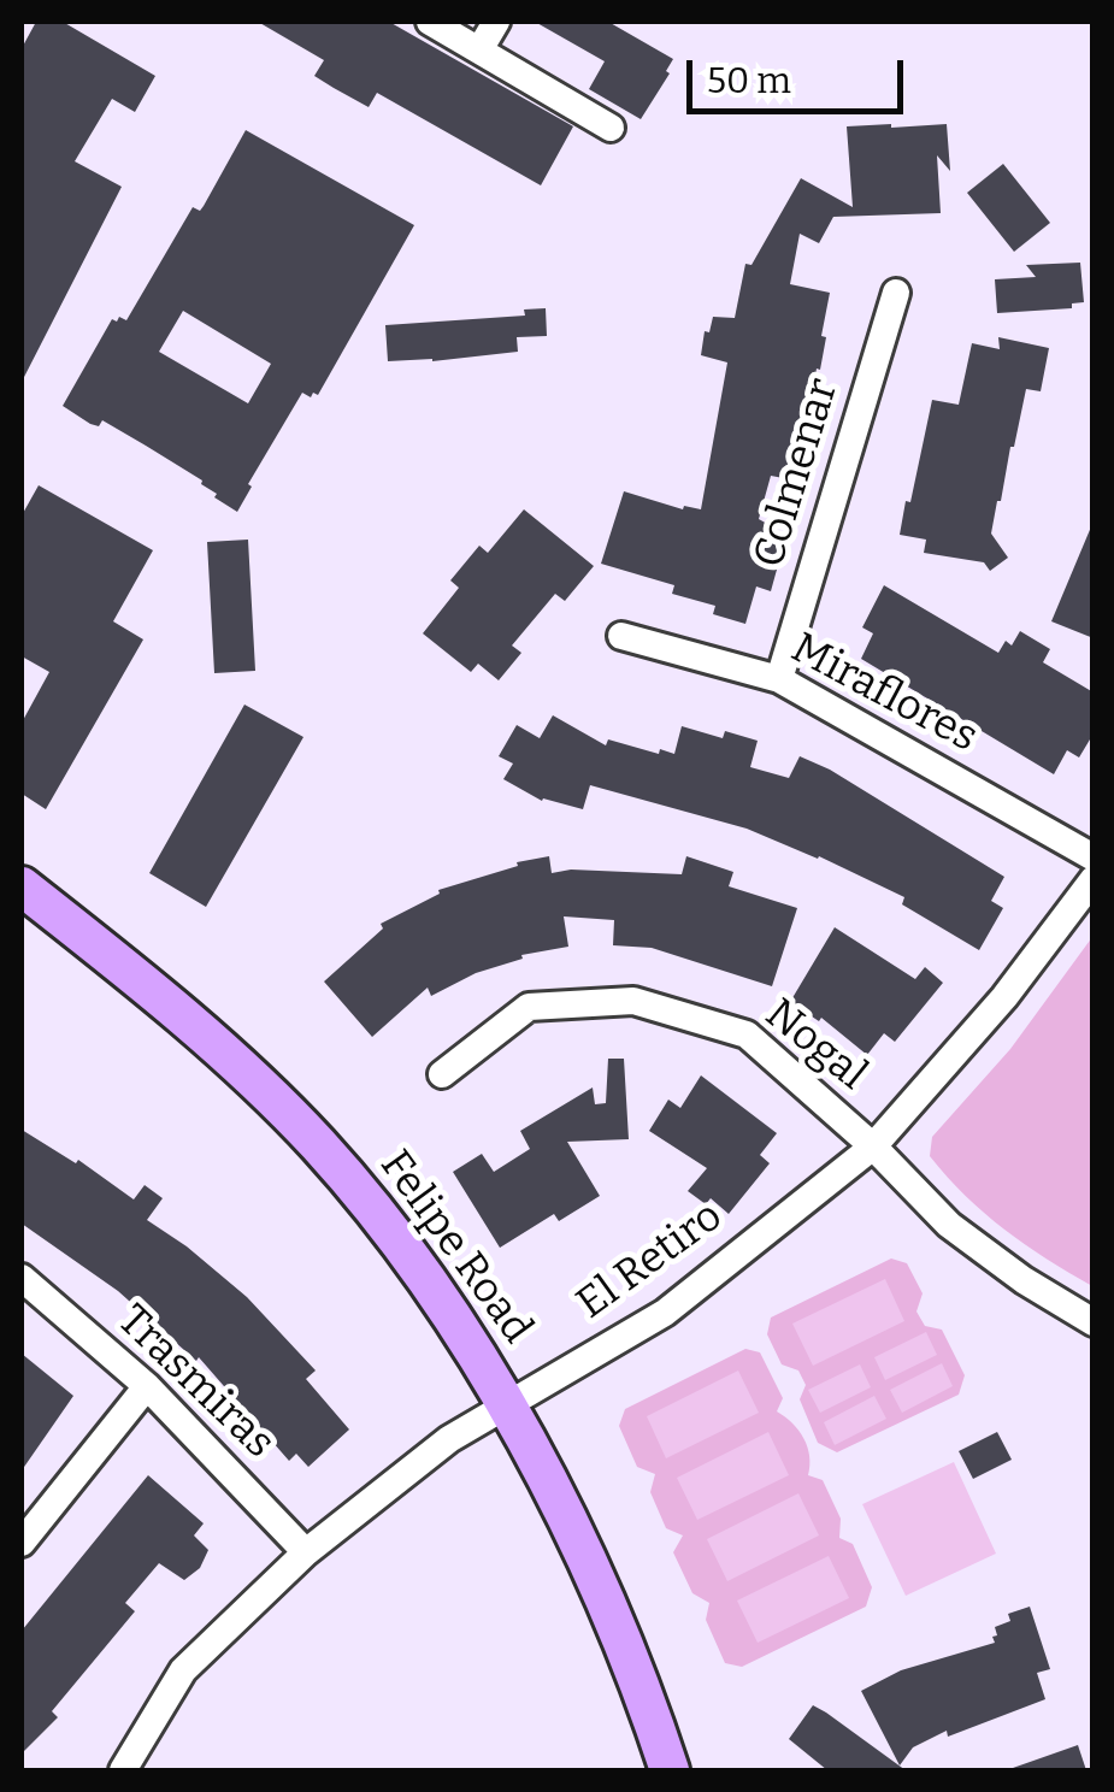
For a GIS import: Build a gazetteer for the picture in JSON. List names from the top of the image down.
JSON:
{
  "streets": {
    "main road": ["Felipe Road"],
    "street": [
      "Colmenar",
      "Miraflores",
      "Nogal",
      "El Retiro",
      "Trasmiras"
    ]
  },
  "crossings": [
    ["Colmenar", "Miraflores"],
    ["Nogal", "El Retiro"],
    ["Felipe Road", "El Retiro"],
    ["El Retiro", "Trasmiras"]
  ],
  "scale_bar": "50 m"
}
